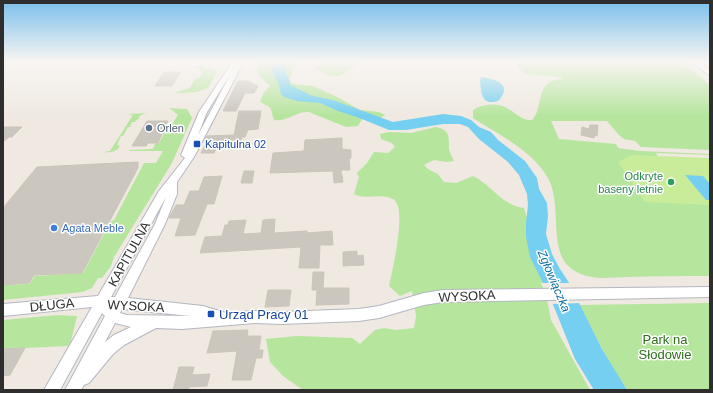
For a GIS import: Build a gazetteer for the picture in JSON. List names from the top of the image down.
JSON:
{
  "streets": {
    "street": ["KAPITULNA", "WYSOKA", "DŁUGA"]
  },
  "crossings": [
    ["KAPITULNA", "WYSOKA"],
    ["KAPITULNA", "DŁUGA"],
    ["WYSOKA", "DŁUGA"]
  ],
  "water": ["Zgłowiączka"],
  "parks": ["Park na Słodowie"],
  "places": {
    "other": ["Orlen", "Odkryte baseny letnie", "Agata Meble"],
    "transit": ["Kapitulna 02", "Urząd Pracy 01"]
  }
}
